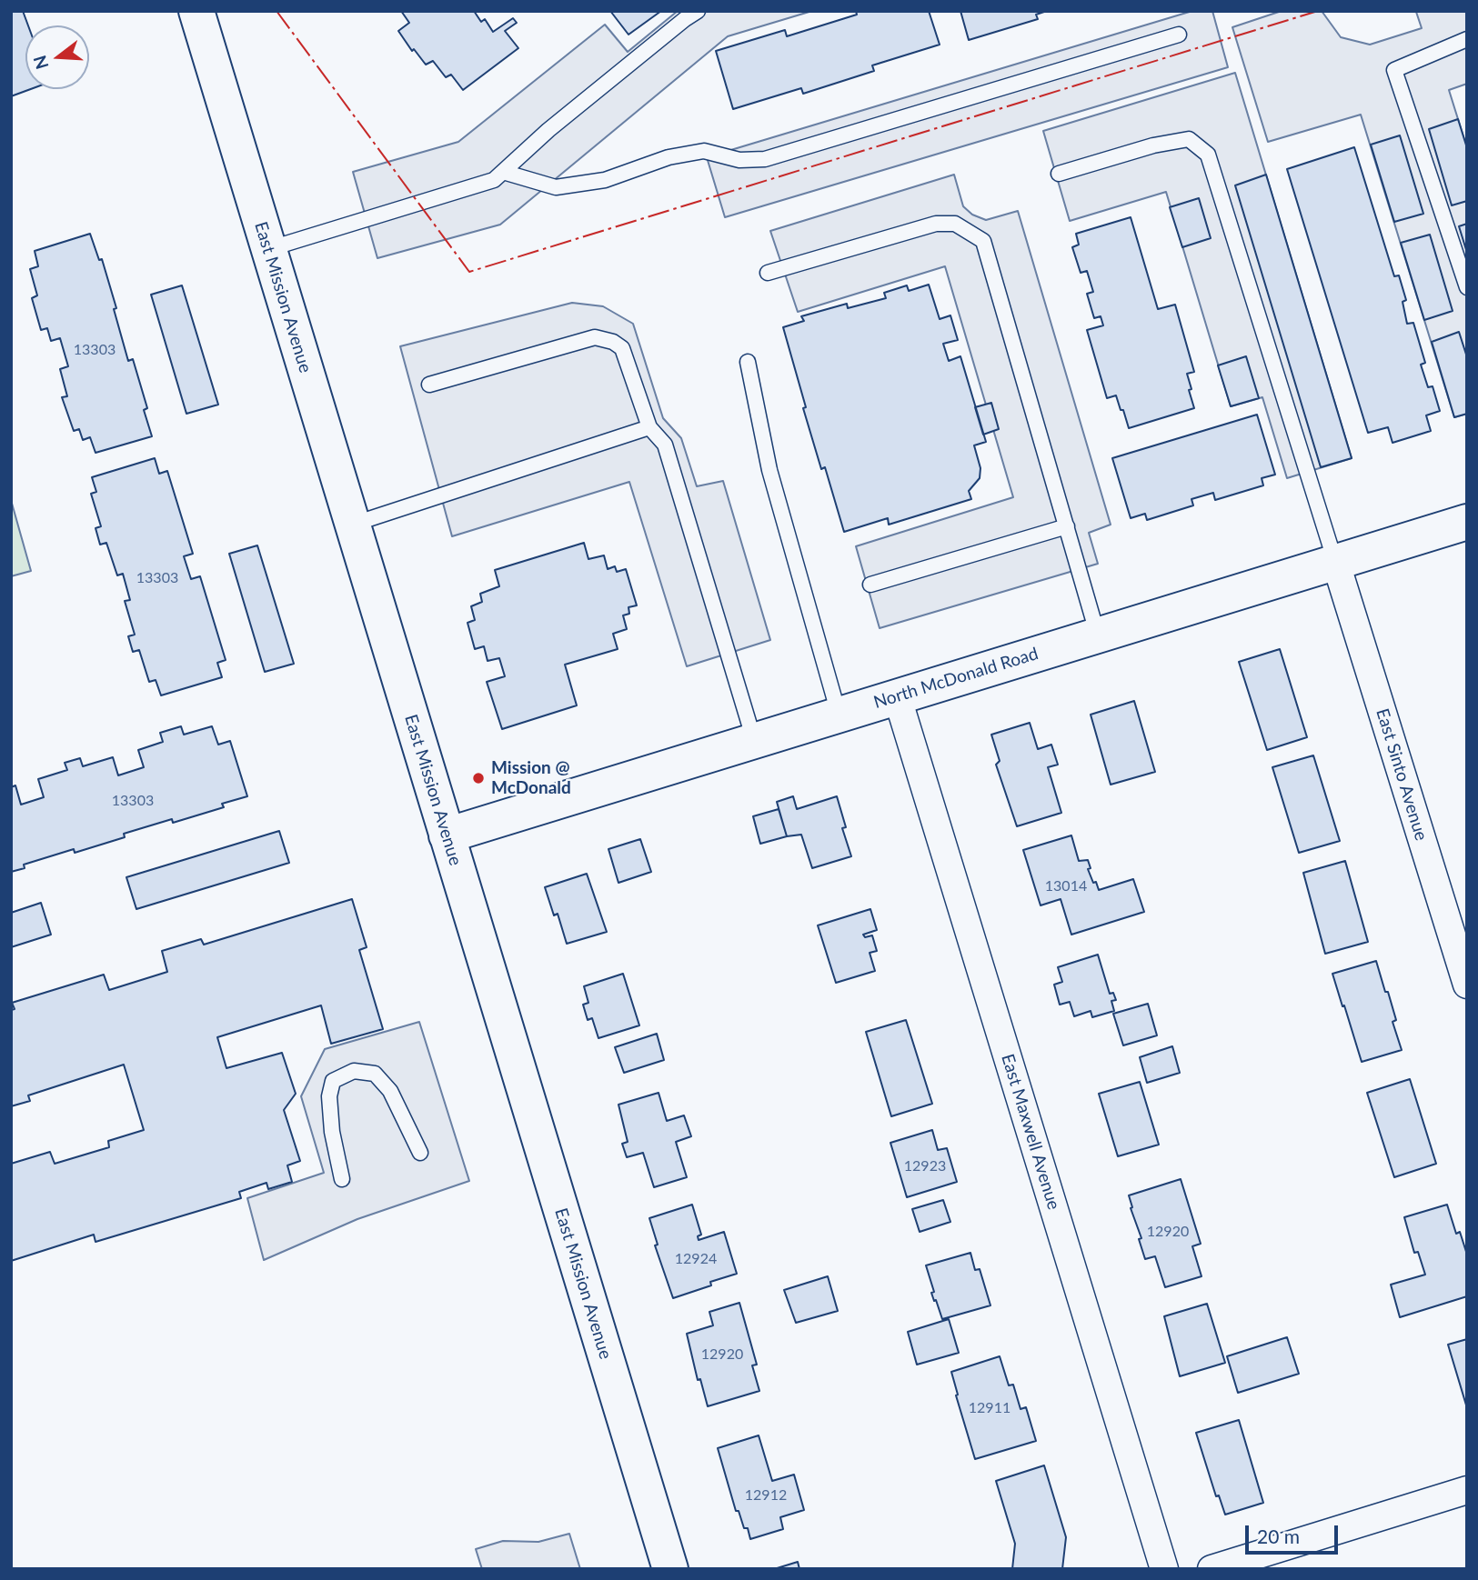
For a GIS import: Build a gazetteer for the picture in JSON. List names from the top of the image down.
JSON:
{
  "streets": {
    "street": [
      "East Mission Avenue",
      "North McDonald Road",
      "East Sinto Avenue",
      "East Maxwell Avenue"
    ]
  },
  "crossings": [
    ["East Mission Avenue", "North McDonald Road"],
    ["North McDonald Road", "East Sinto Avenue"],
    ["North McDonald Road", "East Maxwell Avenue"]
  ],
  "places": ["Mission @ McDonald"],
  "house_numbers": [
    "13303",
    "13303",
    "13303",
    "13014",
    "12923",
    "12920",
    "12924",
    "12920",
    "12911",
    "12912"
  ],
  "scale_bar": "20 m",
  "north": "left"
}
